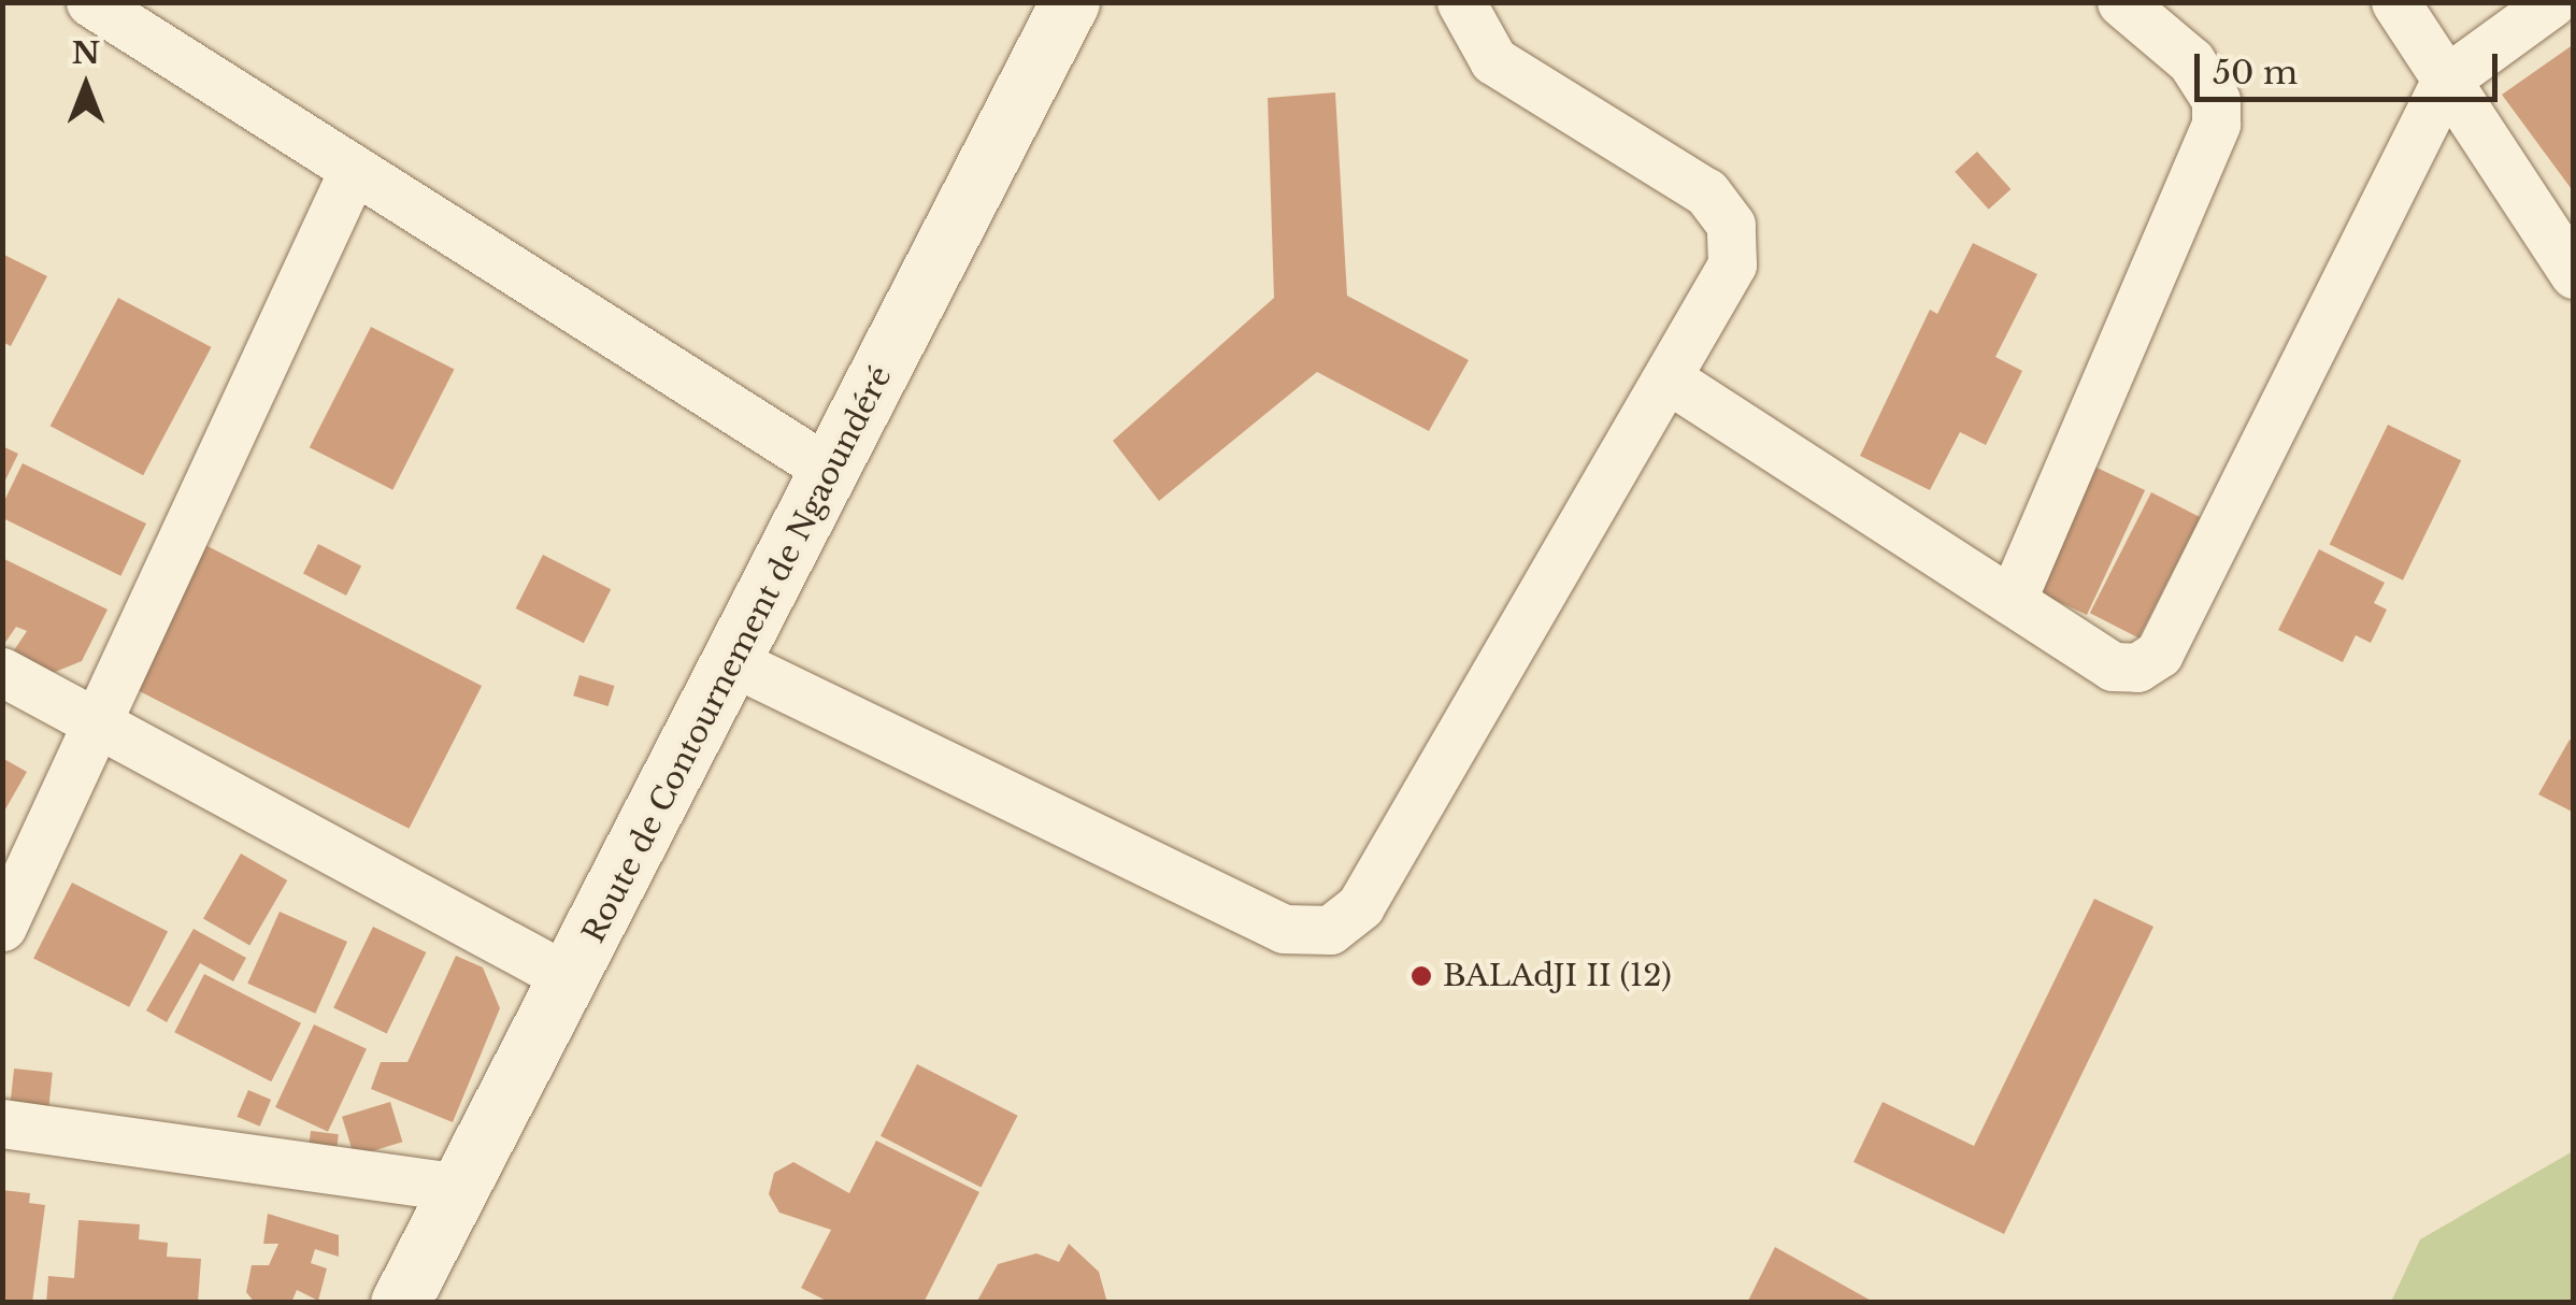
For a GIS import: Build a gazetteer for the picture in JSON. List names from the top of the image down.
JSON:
{
  "streets": {
    "street": ["Route de Contournement de Ngaoundéré"]
  },
  "places": ["BALAdJI II (12)"],
  "scale_bar": "50 m",
  "north": "top"
}
